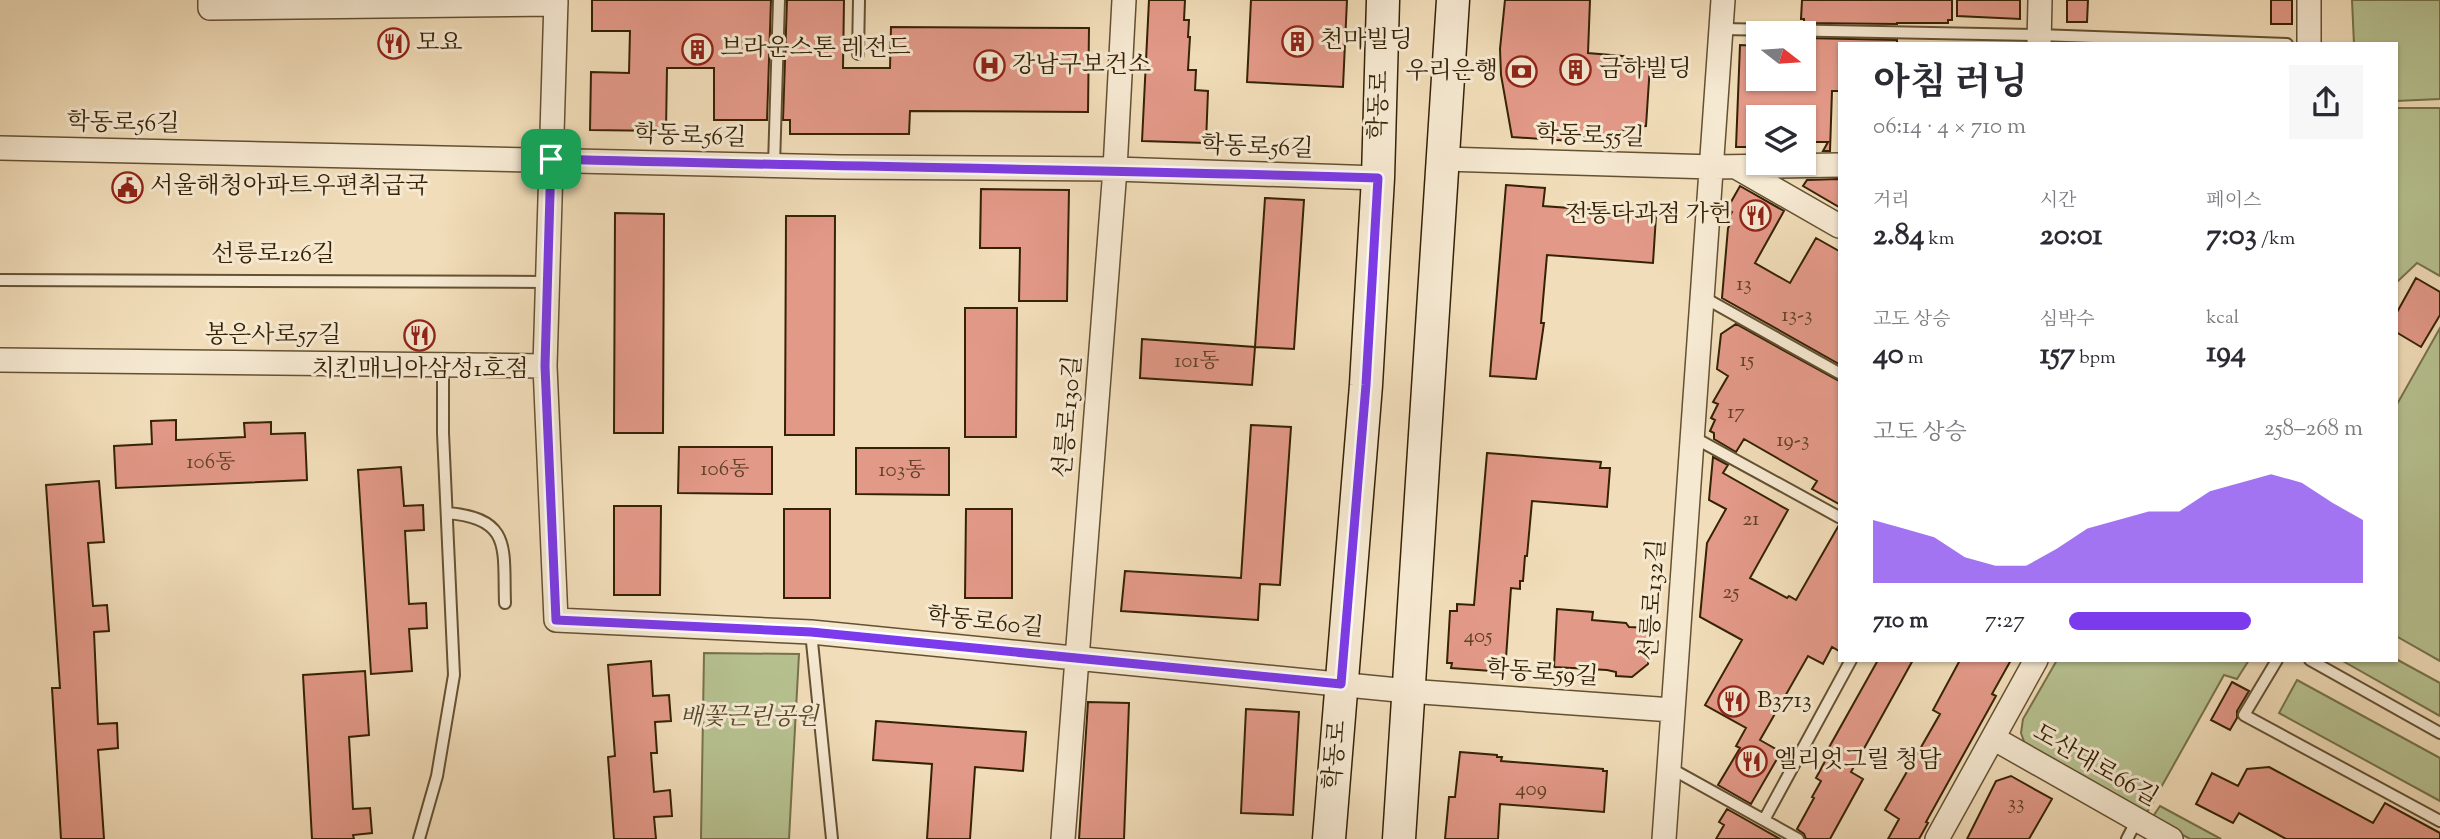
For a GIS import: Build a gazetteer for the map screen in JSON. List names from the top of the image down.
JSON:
{
  "streets": {
    "main road": ["학동로"],
    "street": [
      "학동로56길",
      "학동로55길",
      "봉은사로57길",
      "선릉로130길",
      "선릉로132길",
      "학동로60길",
      "학동로59길",
      "도산대로66길"
    ],
    "lane": ["선릉로126길"]
  },
  "crossings": [
    ["학동로", "학동로56길"],
    ["학동로", "학동로60길"],
    ["학동로56길", "선릉로130길"],
    ["학동로55길", "선릉로132길"],
    ["봉은사로57길", "학동로60길"],
    ["선릉로130길", "학동로60길"],
    ["선릉로132길", "학동로59길"],
    ["학동로60길", "학동로59길"]
  ],
  "parks": ["배꽃근린공원"],
  "places": {
    "building": ["천마빌딩", "브라운스톤 레전드", "금하빌딩"],
    "restaurant": [
      "모요",
      "전통다과점 가헌",
      "치킨매니아삼성1호점",
      "B3713",
      "엘리엇그릴 청담"
    ],
    "hospital": ["강남구보건소"],
    "bank": ["우리은행"],
    "public building": ["서울해청아파트우편취급국"]
  },
  "house_numbers": [
    "13",
    "13-3",
    "15",
    "101동",
    "17",
    "19-3",
    "106동",
    "106동",
    "103동",
    "21",
    "25",
    "405",
    "409",
    "33"
  ],
  "north": "right",
  "page": {
    "heading": ["아침 러닝", "06:14 · 4 × 710 m"],
    "stats": [
      ["거리", "2.84 km"],
      ["시간", "20:01"],
      ["페이스", "7:03 /km"],
      ["고도 상승", "40 m"],
      ["심박수", "157 bpm"],
      ["kcal", "194"]
    ],
    "chart": ["고도 상승", "258–268 m"],
    "list": [
      {
        "name": "710 m",
        "note": "7:27"
      }
    ]
  }
}
